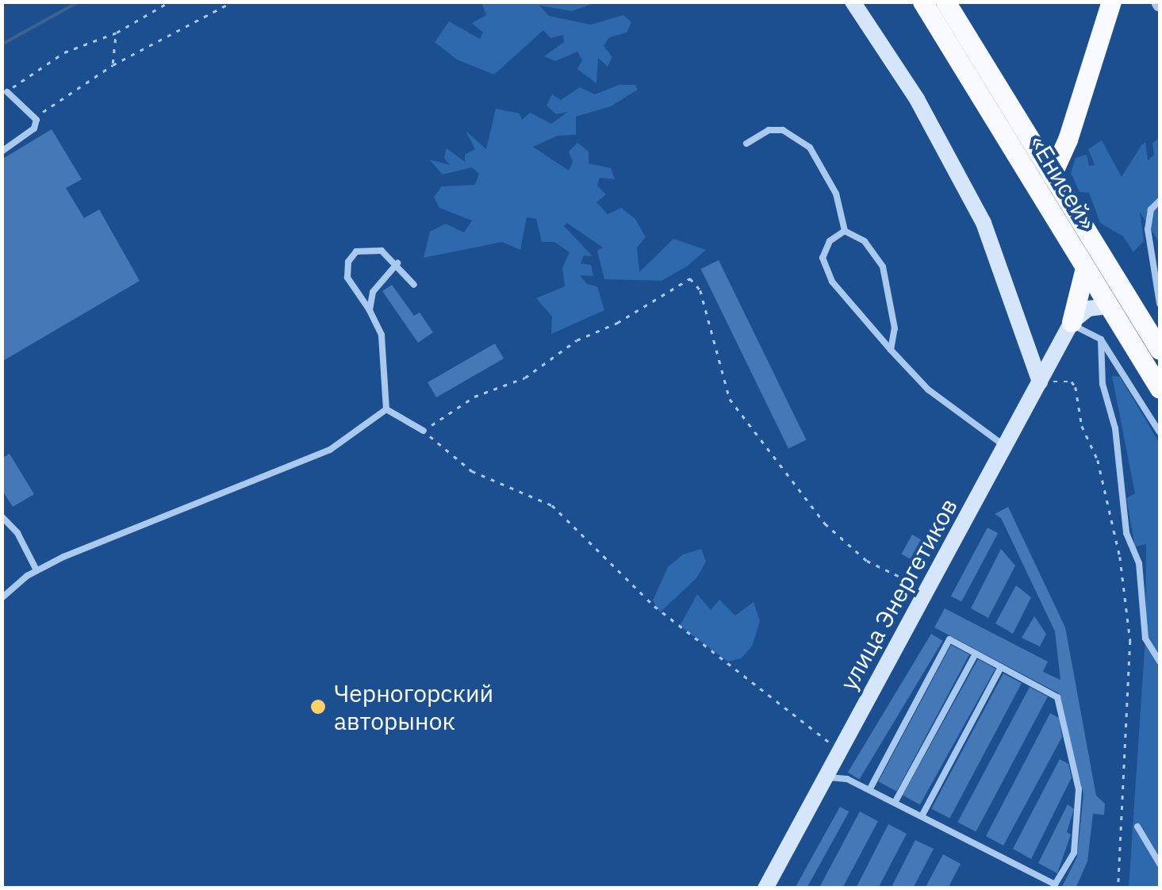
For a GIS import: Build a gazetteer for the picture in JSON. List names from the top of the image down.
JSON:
{
  "streets": {
    "highway": ["«Енисей»"],
    "main road": ["улица Энергетиков"]
  },
  "places": ["Черногорский авторынок"]
}
